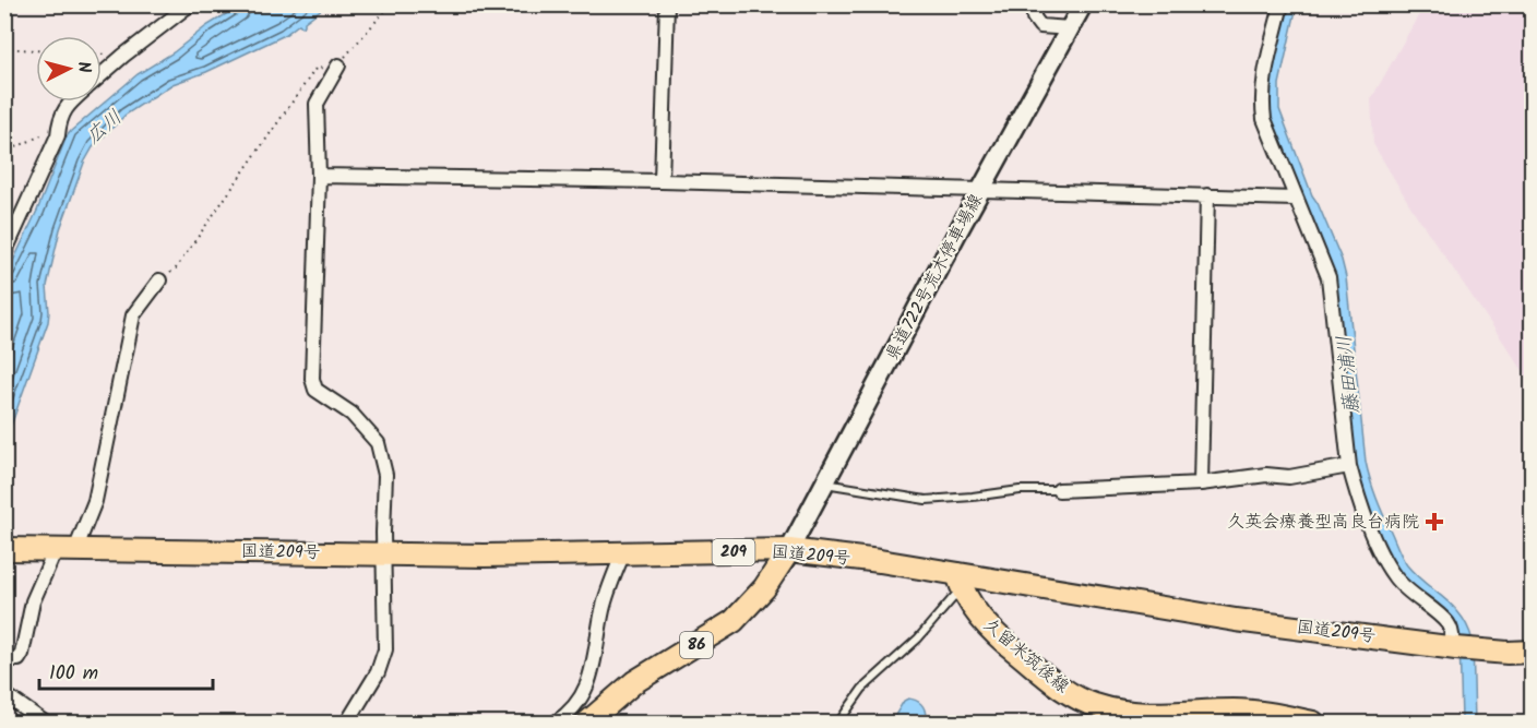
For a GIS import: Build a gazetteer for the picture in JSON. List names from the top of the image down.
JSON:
{
  "streets": {
    "main road": [
      "県道722号荒木停車場線",
      "国道209号",
      "209",
      "86",
      "久留米筑後線"
    ]
  },
  "crossings": [
    ["県道722号荒木停車場線", "国道209号"],
    ["県道722号荒木停車場線", "86"],
    ["国道209号", "86"],
    ["国道209号", "久留米筑後線"]
  ],
  "water": ["広川", "藤田浦川"],
  "places": {
    "health": ["久英会療養型高良台病院"]
  },
  "scale_bar": "100 m",
  "north": "right"
}
